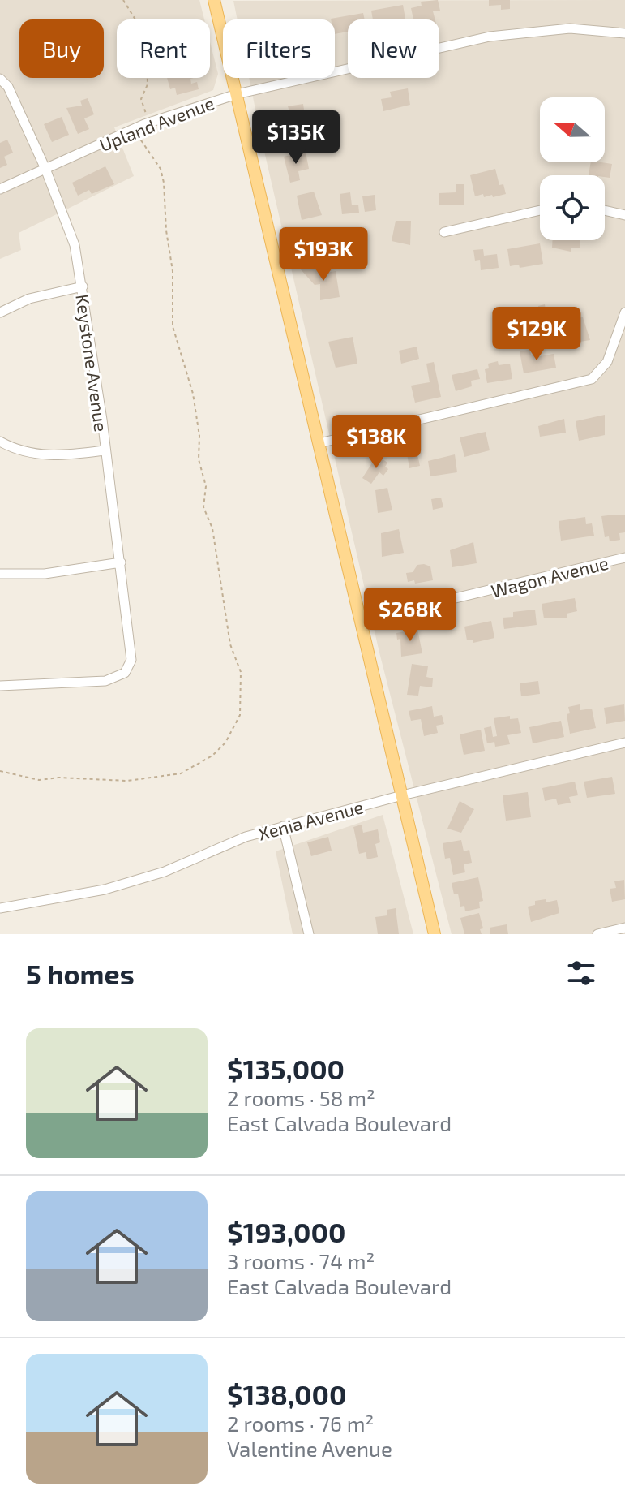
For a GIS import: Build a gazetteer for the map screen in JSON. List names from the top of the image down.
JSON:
{
  "streets": {
    "street": [
      "Upland Avenue",
      "Keystone Avenue",
      "Wagon Avenue",
      "Xenia Avenue"
    ]
  },
  "crossings": [
    ["Upland Avenue", "Keystone Avenue"]
  ],
  "north": "left",
  "page": {
    "chip": [
      "Buy",
      "Rent",
      "Filters",
      "New"
    ],
    "price": [
      "$135K",
      "$193K",
      "$129K",
      "$138K",
      "$268K"
    ],
    "heading": "5 homes",
    "list": [
      {
        "name": "$135,000",
        "note": "2 rooms · 58 m² · East Calvada Boulevard"
      },
      {
        "name": "$193,000",
        "note": "3 rooms · 74 m² · East Calvada Boulevard"
      },
      {
        "name": "$138,000",
        "note": "2 rooms · 76 m² · Valentine Avenue"
      }
    ]
  }
}
